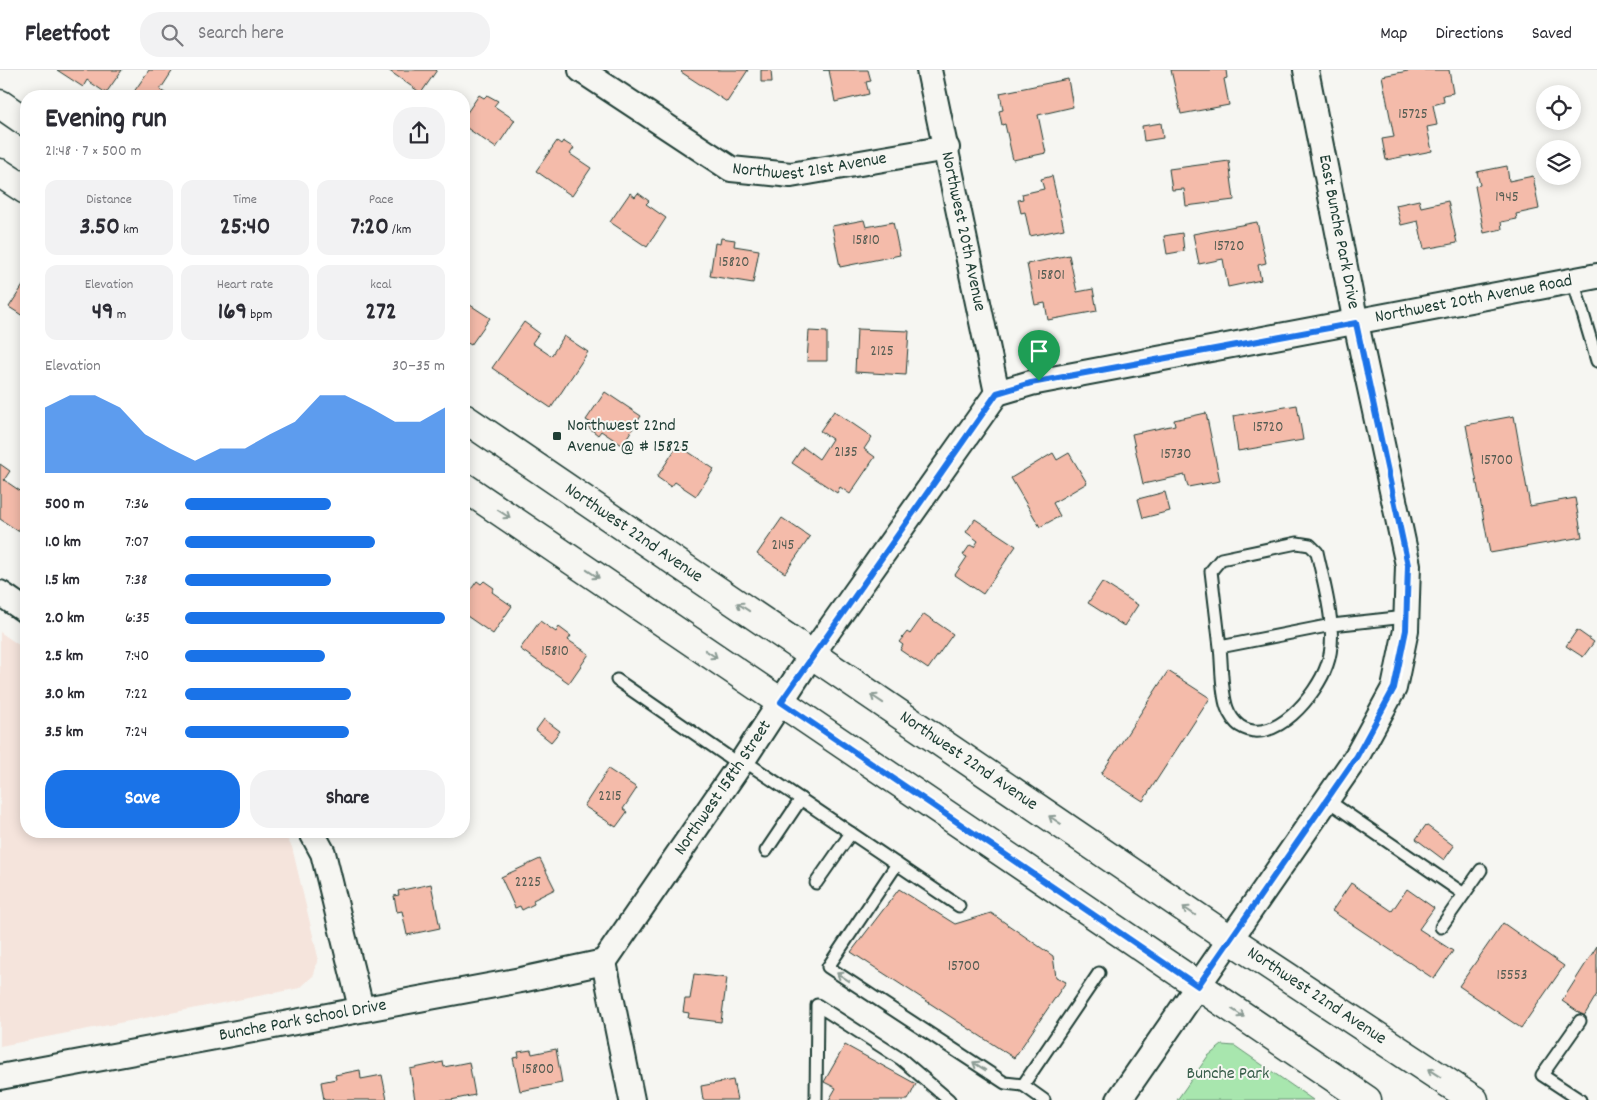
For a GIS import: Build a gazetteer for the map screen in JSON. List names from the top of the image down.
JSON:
{
  "streets": {
    "main road": ["Northwest 22nd Avenue"],
    "street": [
      "Northwest 21st Avenue",
      "Northwest 20th Avenue",
      "East Bunche Park Drive",
      "Northwest 20th Avenue Road",
      "Northwest 158th Street",
      "Bunche Park School Drive"
    ]
  },
  "crossings": [
    ["Northwest 21st Avenue", "Northwest 20th Avenue"],
    ["Northwest 20th Avenue", "Northwest 20th Avenue Road"],
    ["Northwest 20th Avenue", "Northwest 158th Street"],
    ["East Bunche Park Drive", "Northwest 20th Avenue Road"],
    ["East Bunche Park Drive", "Northwest 22nd Avenue"],
    ["Northwest 20th Avenue Road", "Northwest 158th Street"],
    ["Northwest 22nd Avenue", "Northwest 158th Street"],
    ["Northwest 158th Street", "Bunche Park School Drive"]
  ],
  "parks": ["Bunche Park"],
  "places": {
    "transit": ["Northwest 22nd Avenue @ # 15825"]
  },
  "house_numbers": [
    "15725",
    "1945",
    "15810",
    "15720",
    "15820",
    "15801",
    "2125",
    "15720",
    "2135",
    "15730",
    "15700",
    "2145",
    "15810",
    "2215",
    "2225",
    "15700",
    "15553",
    "15800"
  ],
  "page": {
    "header": "Fleetfoot",
    "search": "Search here",
    "nav": ["Map", "Directions", "Saved"],
    "heading": ["Evening run", "21:48 · 7 × 500 m"],
    "stats": [
      ["Distance", "3.50 km"],
      ["Time", "25:40"],
      ["Pace", "7:20 /km"],
      ["Elevation", "49 m"],
      ["Heart rate", "169 bpm"],
      ["kcal", "272"]
    ],
    "chart": ["Elevation", "30–35 m"],
    "list": [
      {
        "name": "500 m",
        "note": "7:36"
      },
      {
        "name": "1.0 km",
        "note": "7:07"
      },
      {
        "name": "1.5 km",
        "note": "7:38"
      },
      {
        "name": "2.0 km",
        "note": "6:35"
      },
      {
        "name": "2.5 km",
        "note": "7:40"
      },
      {
        "name": "3.0 km",
        "note": "7:22"
      },
      {
        "name": "3.5 km",
        "note": "7:24"
      }
    ],
    "buttons": ["Save", "Share"]
  }
}
